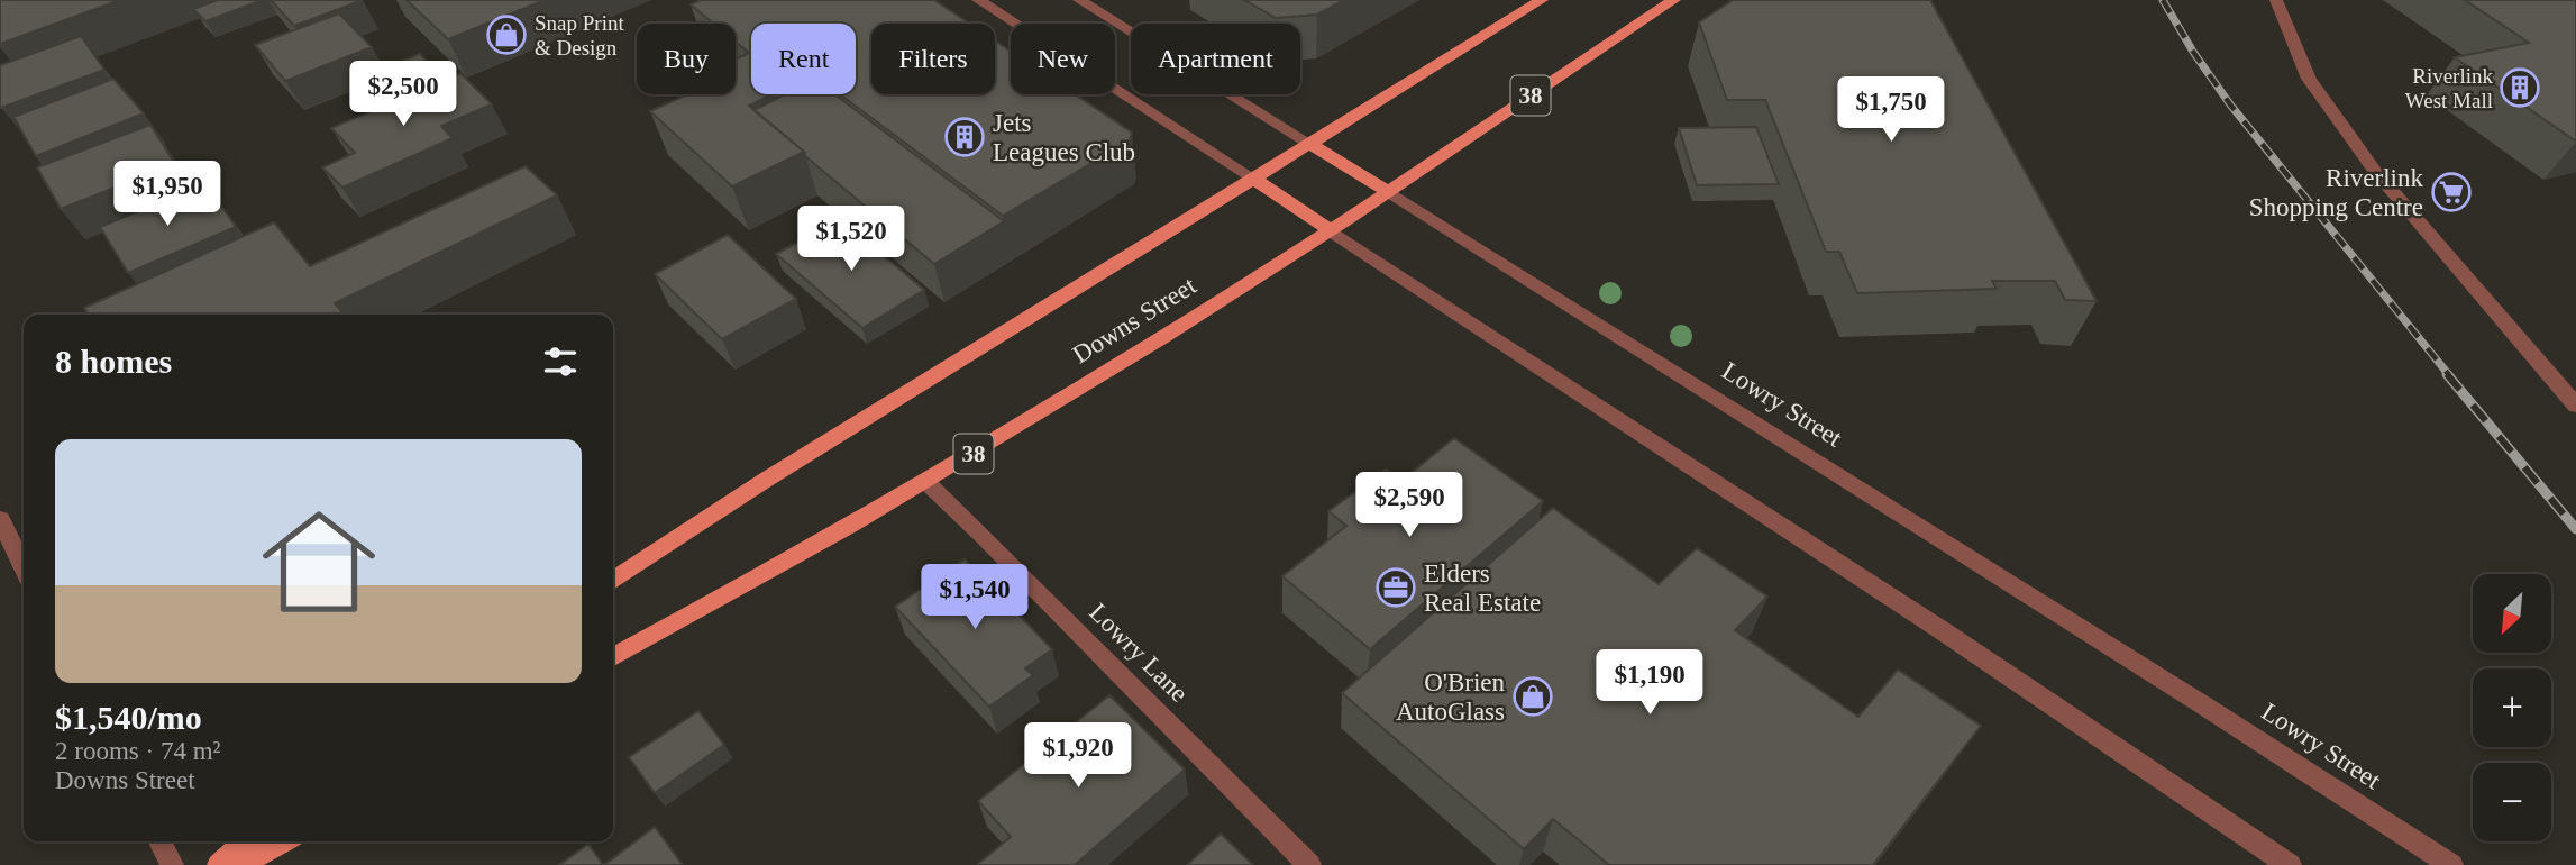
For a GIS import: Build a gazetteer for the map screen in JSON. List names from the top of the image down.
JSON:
{
  "streets": {
    "main road": ["38", "Downs Street", "Lowry Street"],
    "street": ["Lowry Lane"]
  },
  "crossings": [
    ["Downs Street", "Lowry Street"],
    ["Downs Street", "Lowry Lane"]
  ],
  "places": {
    "shop": ["Snap Print & Design", "O'Brien AutoGlass"],
    "building": ["Riverlink West Mall", "Jets Leagues Club"],
    "supermarket": ["Riverlink Shopping Centre"],
    "office": ["Elders Real Estate"]
  },
  "north": "bottom left",
  "page": {
    "chip": [
      "Buy",
      "Rent",
      "Filters",
      "New",
      "Apartment"
    ],
    "price": [
      "$2,500",
      "$1,750",
      "$1,950",
      "$1,520",
      "$2,590",
      "$1,540",
      "$1,190",
      "$1,920"
    ],
    "heading": "8 homes",
    "list": [
      {
        "name": "$1,540/mo",
        "note": "2 rooms · 74 m² · Downs Street"
      }
    ],
    "map_buttons": ["+", "−"]
  }
}
